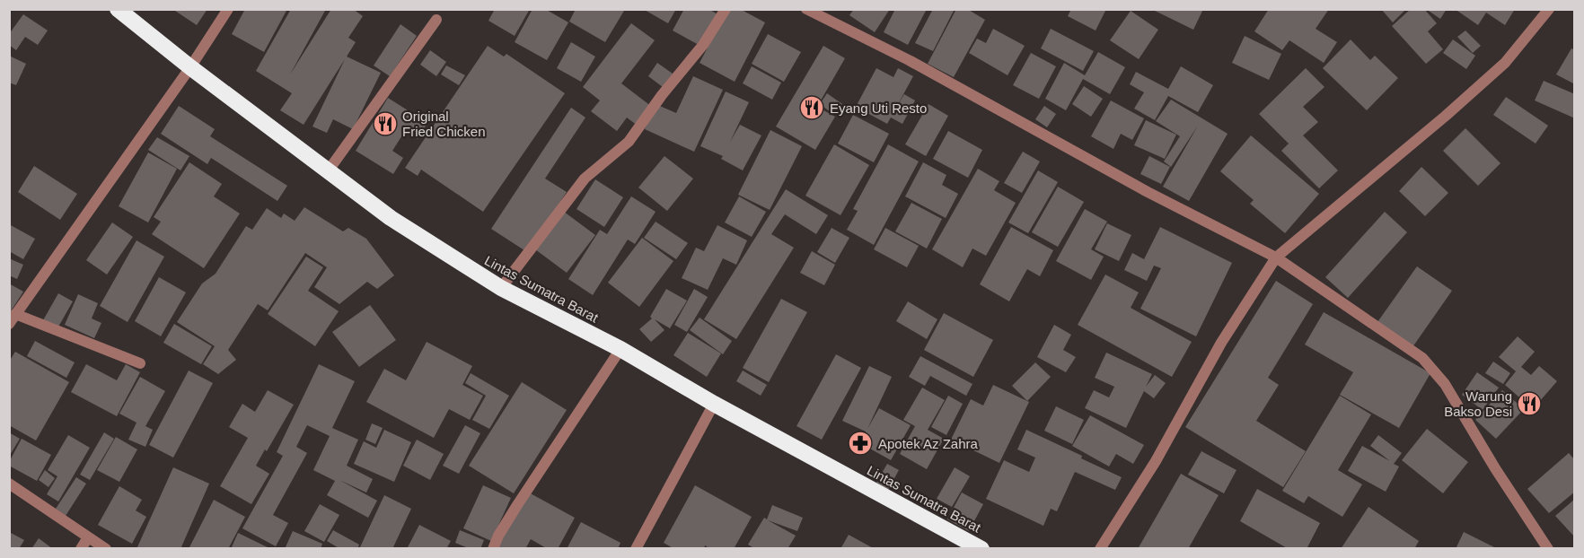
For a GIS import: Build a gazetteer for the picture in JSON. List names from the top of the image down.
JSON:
{
  "streets": {
    "highway": ["Lintas Sumatra Barat"]
  },
  "places": {
    "restaurant": ["Eyang Uti Resto", "Original Fried Chicken", "Warung Bakso Desi"],
    "pharmacy": ["Apotek Az Zahra"]
  }
}
